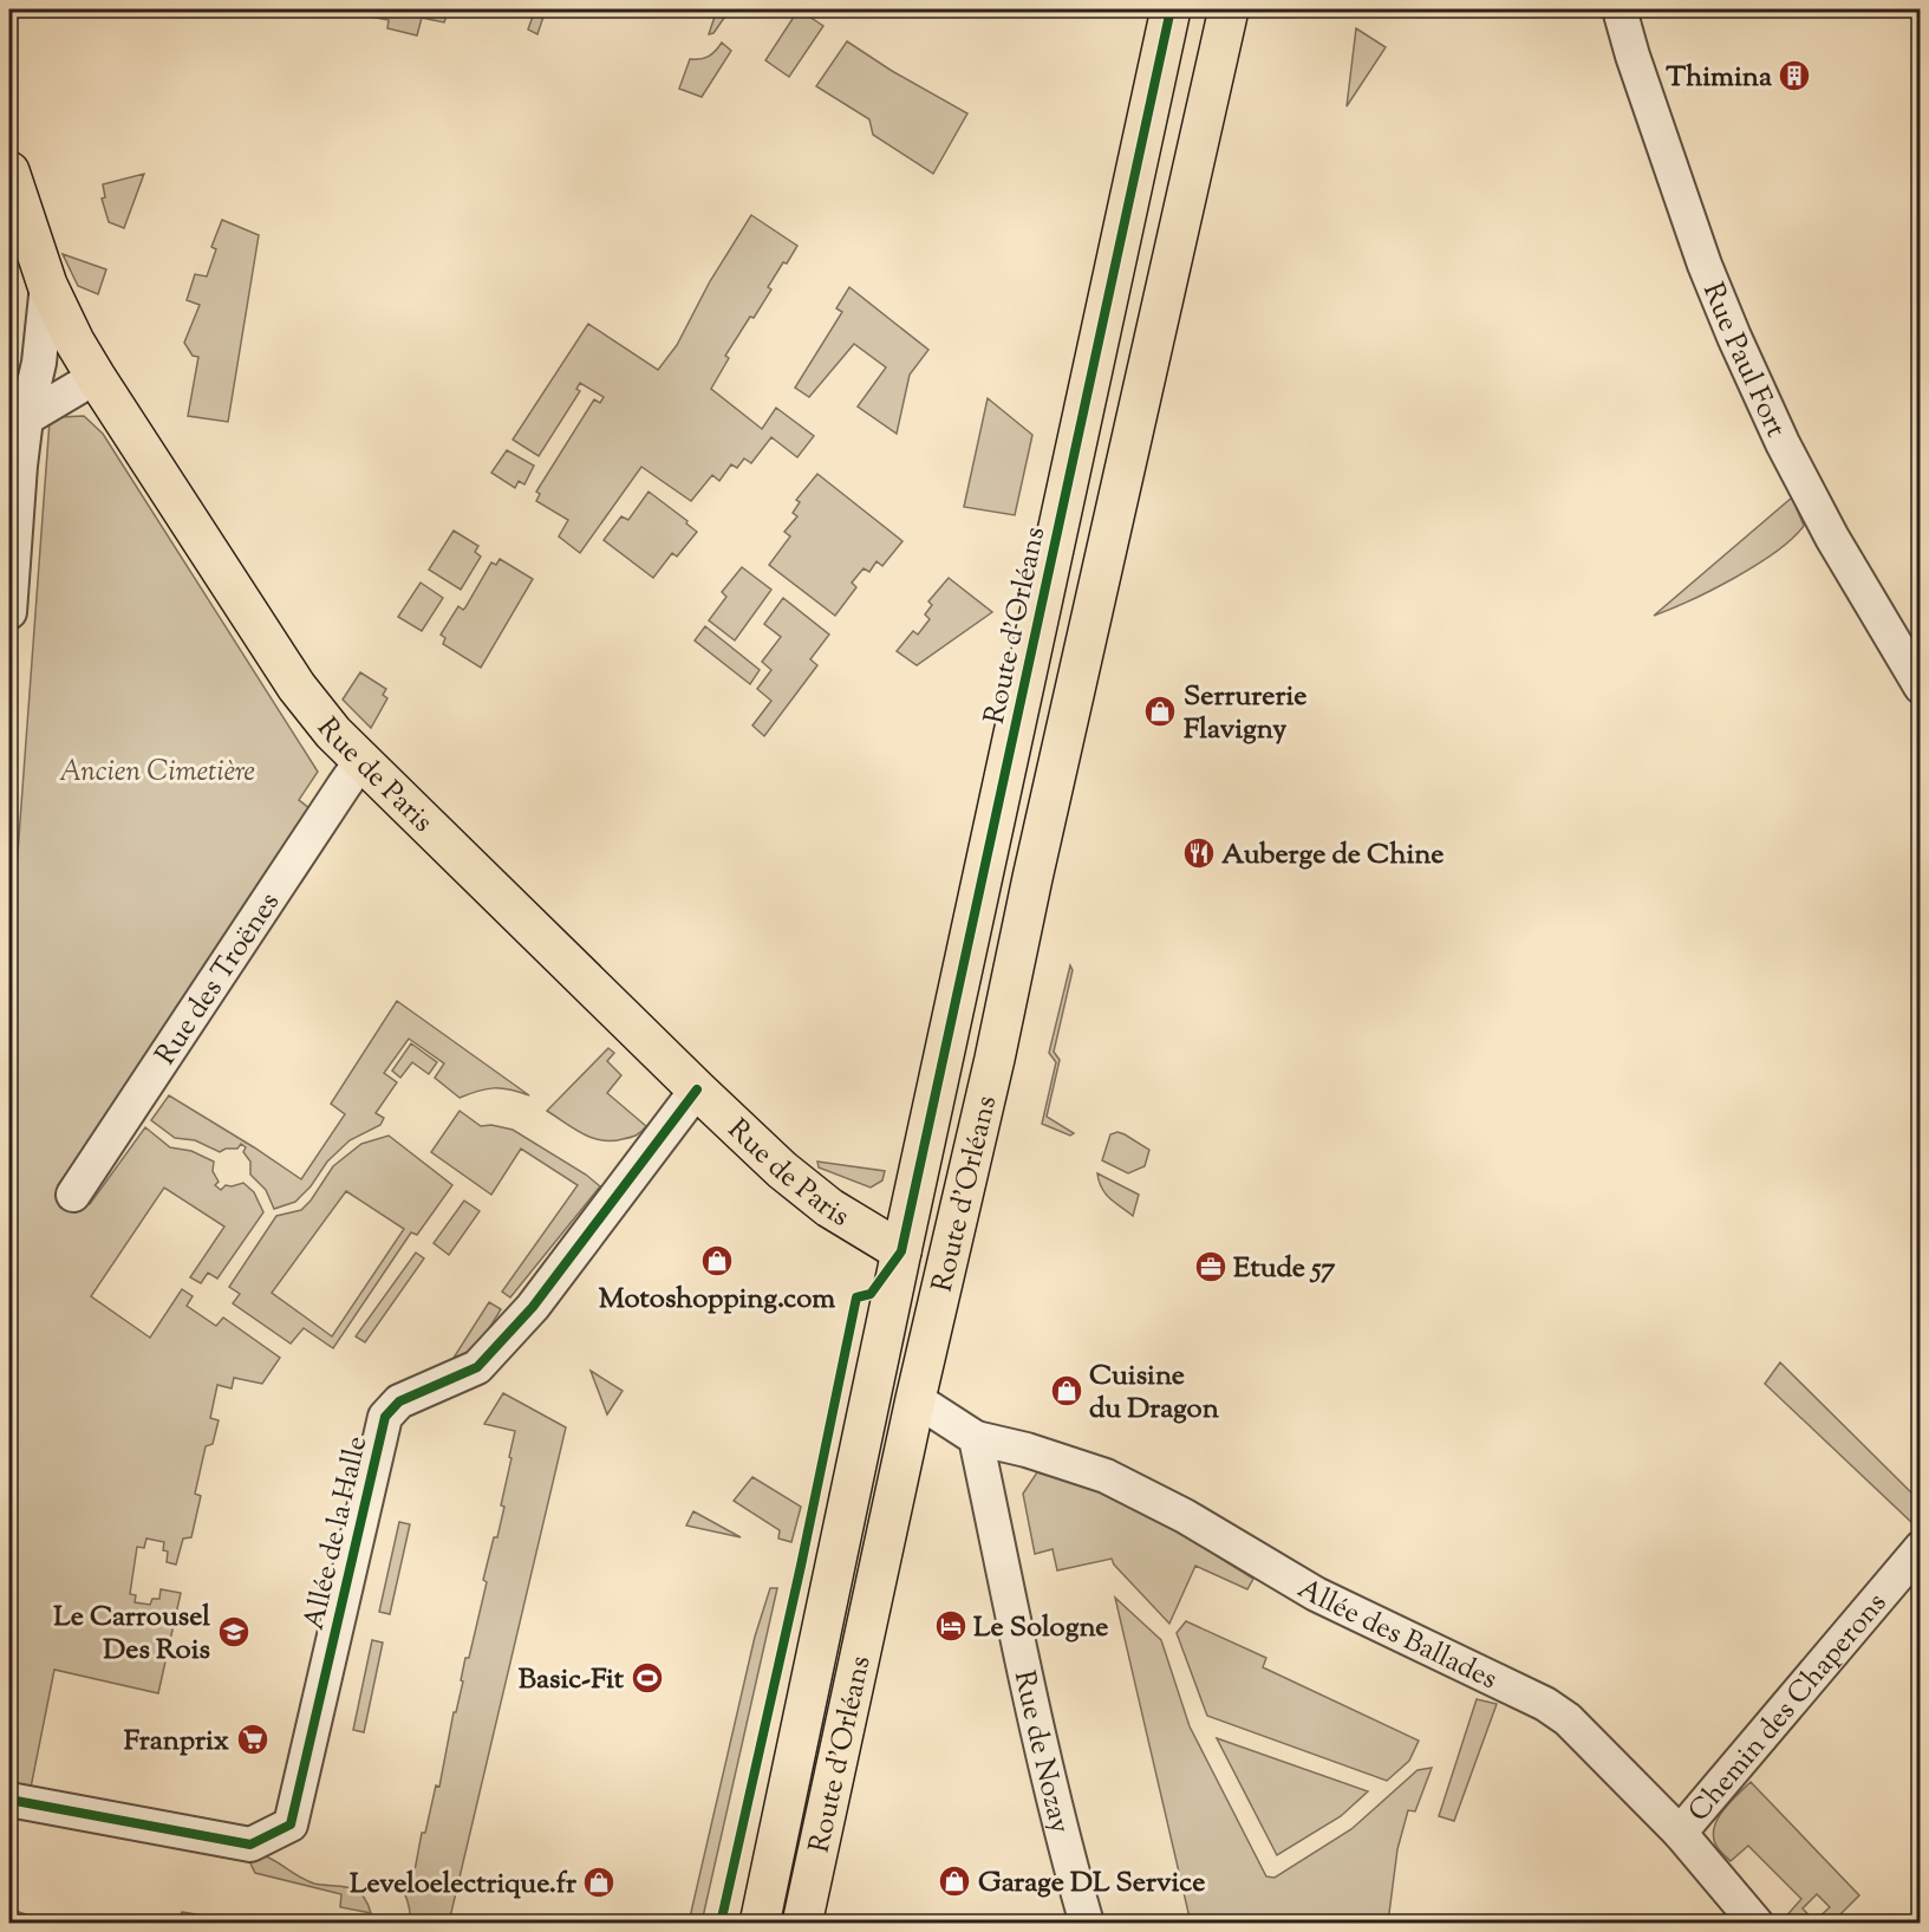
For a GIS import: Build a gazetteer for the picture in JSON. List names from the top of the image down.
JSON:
{
  "streets": {
    "main road": ["Route d'Orléans", "Rue de Paris"],
    "street": [
      "Rue Paul Fort",
      "Rue des Troënes",
      "Allée de la Halle",
      "Allée des Ballades",
      "Chemin des Chaperons",
      "Rue de Nozay"
    ]
  },
  "crossings": [
    ["Route d'Orléans", "Rue de Paris"],
    ["Rue de Paris", "Rue des Troënes"],
    ["Rue de Paris", "Allée de la Halle"],
    ["Allée des Ballades", "Chemin des Chaperons"],
    ["Allée des Ballades", "Rue de Nozay"]
  ],
  "parks": ["Ancien Cimetière"],
  "places": {
    "building": ["Thimina"],
    "shop": [
      "Serrurerie Flavigny",
      "Motoshopping.com",
      "Cuisine du Dragon",
      "Garage DL Service",
      "Leveloelectrique.fr"
    ],
    "restaurant": ["Auberge de Chine"],
    "office": ["Etude 57"],
    "hotel": ["Le Sologne"],
    "school or university": ["Le Carrousel Des Rois"],
    "sports": ["Basic-Fit"],
    "supermarket": ["Franprix"]
  }
}
